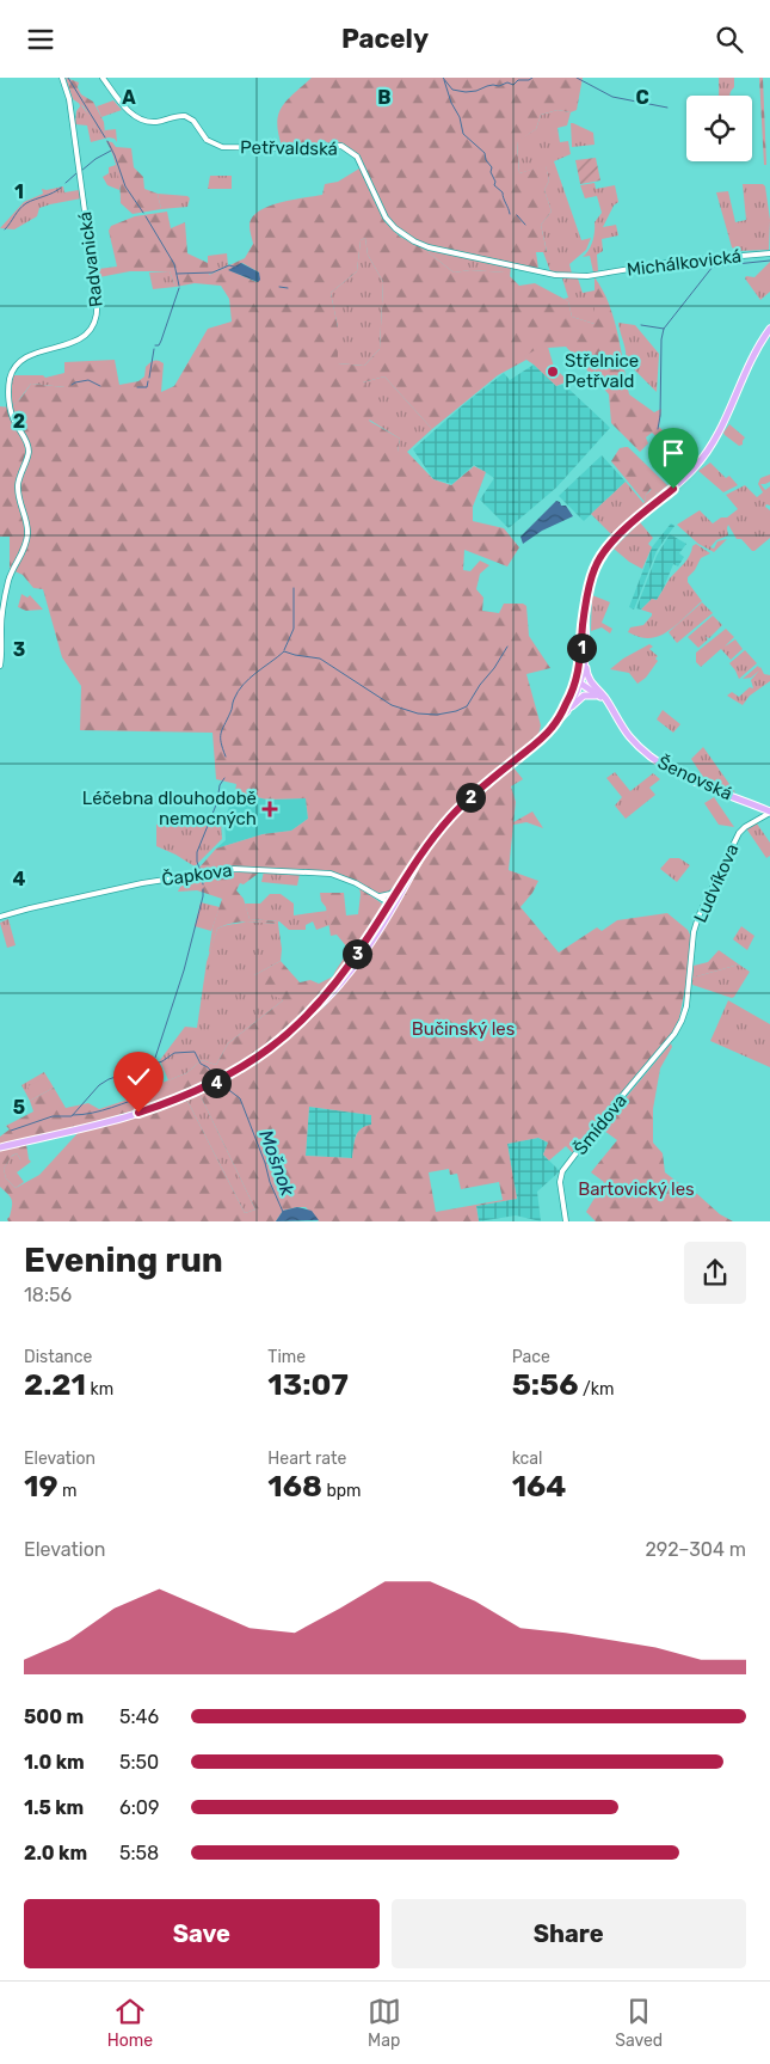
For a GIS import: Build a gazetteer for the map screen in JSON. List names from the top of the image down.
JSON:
{
  "streets": {
    "main road": ["Šenovská"],
    "street": [
      "Petřvaldská",
      "Radvanická",
      "Michálkovická",
      "Čapkova",
      "Ludvíkova",
      "Šmídova"
    ]
  },
  "crossings": [
    ["Petřvaldská", "Michálkovická"],
    ["Šenovská", "Ludvíkova"],
    ["Ludvíkova", "Šmídova"]
  ],
  "water": ["Mošnok"],
  "parks": ["Bučinský les", "Bartovický les"],
  "places": {
    "other": ["Střelnice Petřvald"],
    "health": ["Léčebna dlouhodobě nemocných"]
  },
  "page": {
    "header": "Pacely",
    "pins": [
      "1",
      "2",
      "3",
      "4"
    ],
    "heading": ["Evening run", "18:56"],
    "stats": [
      ["Distance", "2.21 km"],
      ["Time", "13:07"],
      ["Pace", "5:56 /km"],
      ["Elevation", "19 m"],
      ["Heart rate", "168 bpm"],
      ["kcal", "164"]
    ],
    "chart": ["Elevation", "292–304 m"],
    "list": [
      {
        "name": "500 m",
        "note": "5:46"
      },
      {
        "name": "1.0 km",
        "note": "5:50"
      },
      {
        "name": "1.5 km",
        "note": "6:09"
      },
      {
        "name": "2.0 km",
        "note": "5:58"
      }
    ],
    "buttons": ["Save", "Share"],
    "tabs": ["Home", "Map", "Saved"]
  },
  "grid": {
    "columns": ["A", "B", "C"],
    "rows": [
      "1",
      "2",
      "3",
      "4",
      "5"
    ]
  }
}
